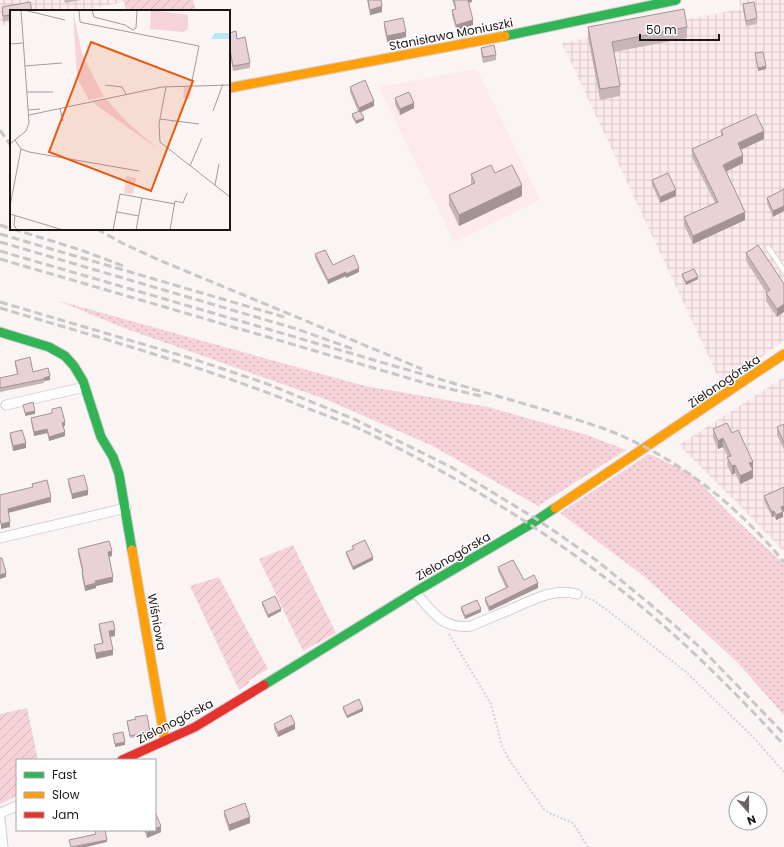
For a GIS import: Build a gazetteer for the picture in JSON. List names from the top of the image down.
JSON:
{
  "streets": {
    "street": ["Stanisława Moniuszki", "Zielonogórska", "Wiśniowa"]
  },
  "crossings": [
    ["Zielonogórska", "Wiśniowa"]
  ],
  "legend": ["Fast", "Slow", "Jam"],
  "scale_bar": "50 m",
  "north": "bottom"
}
